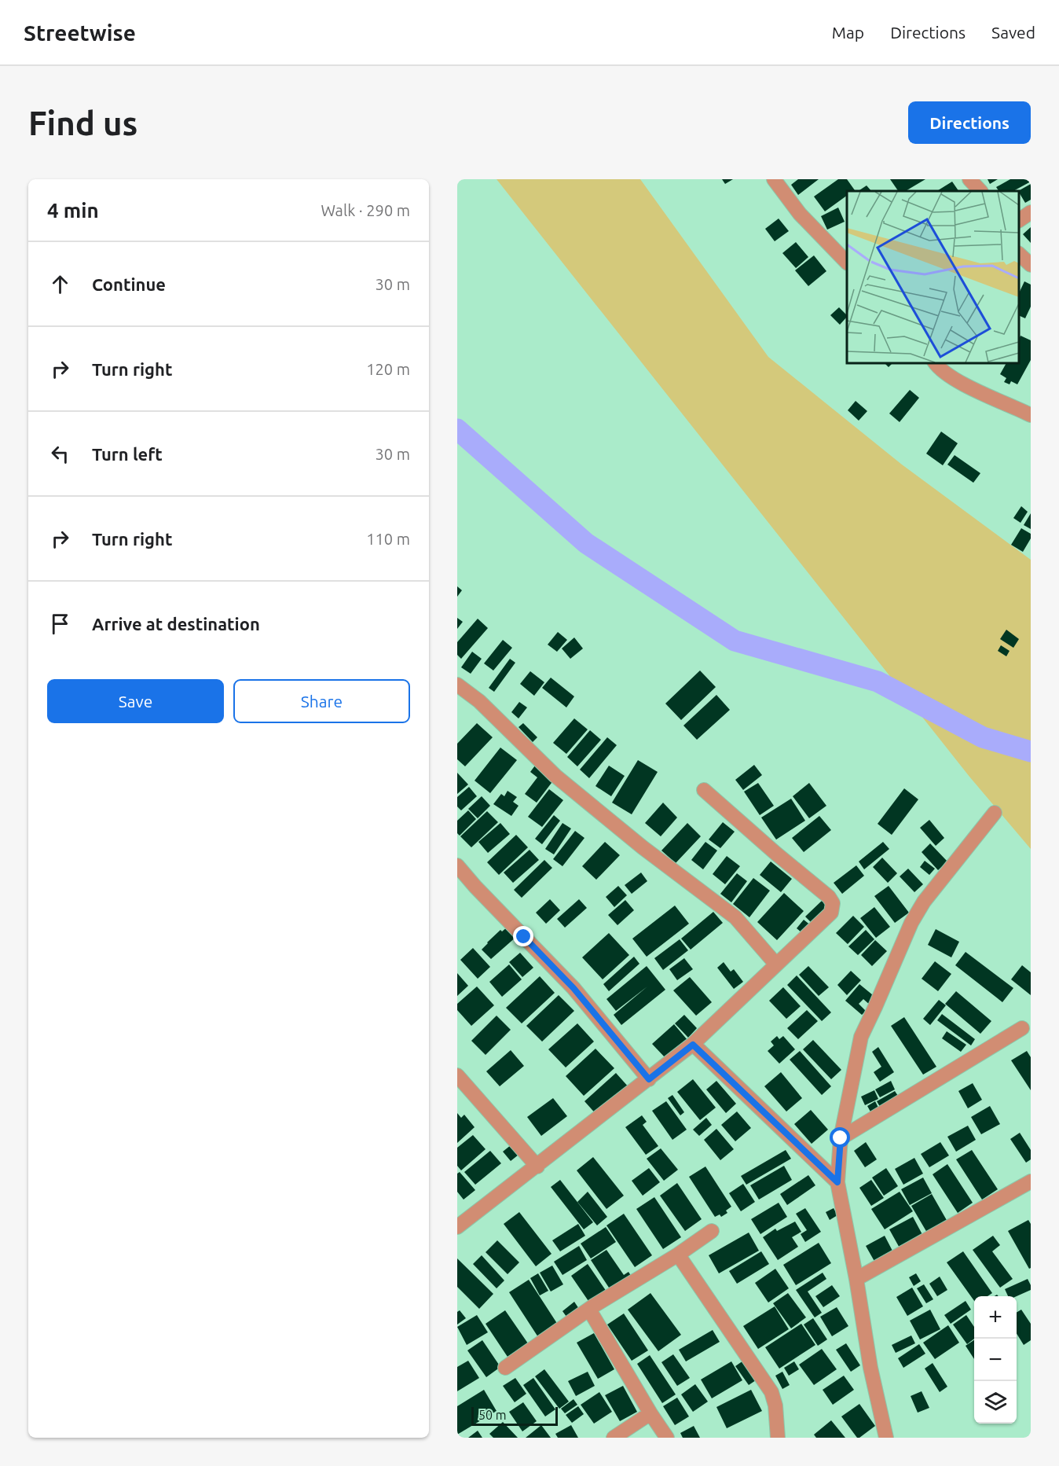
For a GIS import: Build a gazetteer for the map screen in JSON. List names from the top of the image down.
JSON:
{
  "scale_bar": "50 m",
  "page": {
    "header": "Streetwise",
    "nav": ["Map", "Directions", "Saved"],
    "buttons": [
      "Directions",
      ["Save", "Share"]
    ],
    "title": "Find us",
    "heading": ["4 min", "Walk · 290 m"],
    "list": [
      ["Continue", "30 m"],
      ["Turn right", "120 m"],
      ["Turn left", "30 m"],
      ["Turn right", "110 m"],
      "Arrive at destination"
    ],
    "map_buttons": ["+", "−"],
    "scale": "50 m"
  }
}
